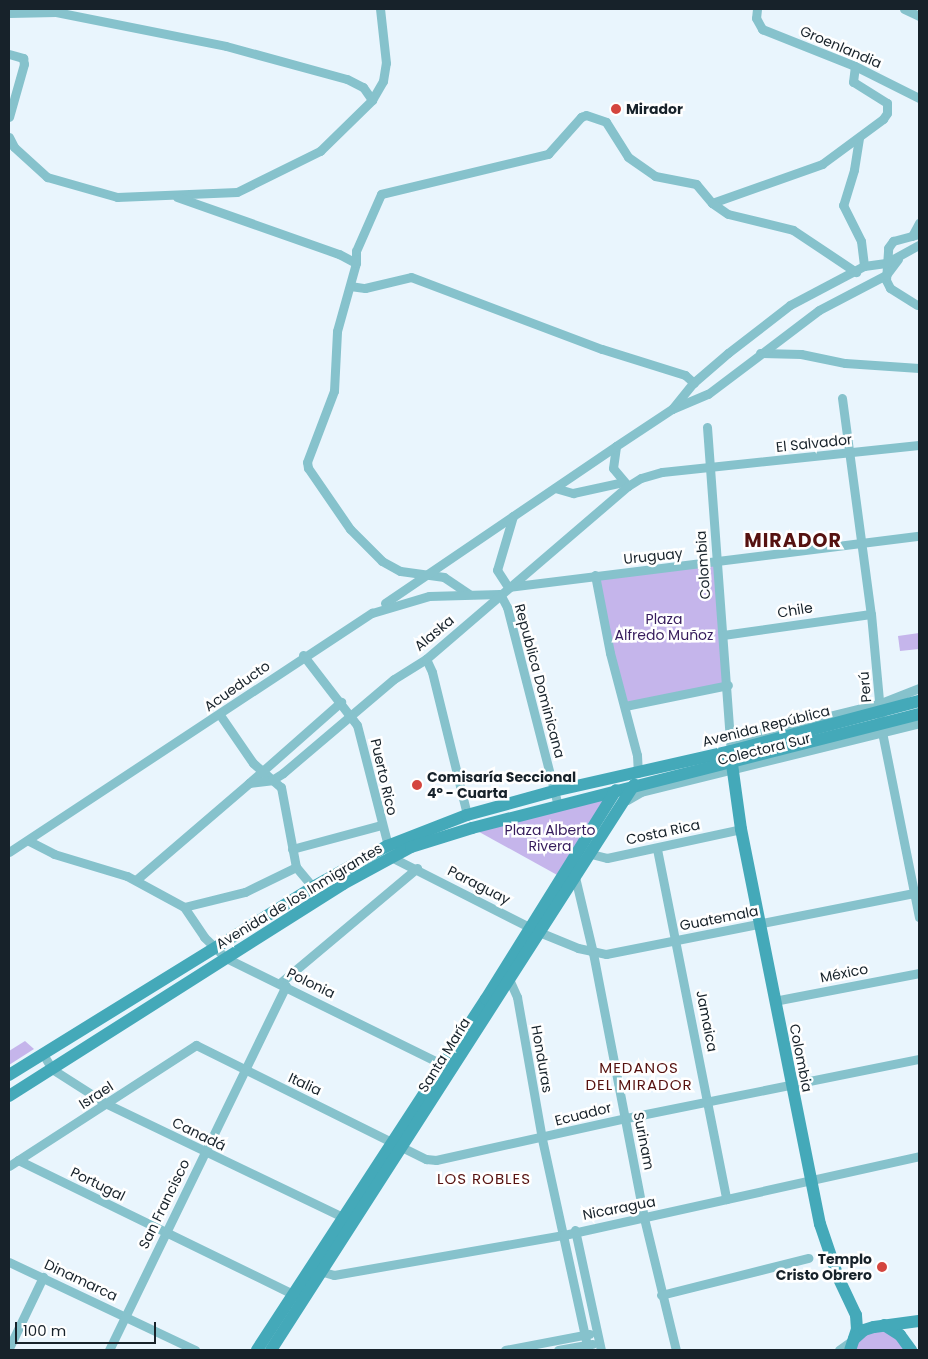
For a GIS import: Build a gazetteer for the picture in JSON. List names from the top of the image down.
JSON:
{
  "streets": {
    "street": [
      "Groenlandia",
      "El Salvador",
      "Uruguay",
      "Colombia",
      "Chile",
      "Alaska",
      "Republica Dominicana",
      "Acueducto",
      "Perú",
      "Avenida República",
      "Colectora Sur",
      "Puerto Rico",
      "Costa Rica",
      "Paraguay",
      "Avenida de los Inmigrantes",
      "Guatemala",
      "México",
      "Polonia",
      "Jamaica",
      "Santa María",
      "Honduras",
      "Italia",
      "Israel",
      "Ecuador",
      "Canadá",
      "Surinam",
      "Portugal",
      "San Francisco",
      "Nicaragua",
      "Dinamarca"
    ]
  },
  "crossings": [
    ["El Salvador", "Colombia"],
    ["El Salvador", "Alaska"],
    ["El Salvador", "Perú"],
    ["Uruguay", "Colombia"],
    ["Uruguay", "Alaska"],
    ["Uruguay", "Perú"],
    ["Colombia", "Chile"],
    ["Colombia", "Avenida República"],
    ["Colombia", "Colectora Sur"],
    ["Colombia", "Costa Rica"],
    ["Colombia", "Guatemala"],
    ["Colombia", "México"],
    ["Colombia", "Ecuador"],
    ["Colombia", "Nicaragua"],
    ["Chile", "Perú"],
    ["Alaska", "Republica Dominicana"],
    ["Alaska", "Acueducto"],
    ["Alaska", "Puerto Rico"],
    ["Republica Dominicana", "Acueducto"],
    ["Republica Dominicana", "Avenida de los Inmigrantes"],
    ["Acueducto", "Puerto Rico"],
    ["Perú", "Avenida República"],
    ["Perú", "Guatemala"],
    ["Avenida República", "Colectora Sur"],
    ["Avenida República", "Avenida de los Inmigrantes"],
    ["Avenida República", "Santa María"],
    ["Colectora Sur", "Santa María"],
    ["Puerto Rico", "Paraguay"],
    ["Puerto Rico", "Avenida de los Inmigrantes"],
    ["Costa Rica", "Jamaica"],
    ["Costa Rica", "Santa María"],
    ["Paraguay", "Avenida de los Inmigrantes"],
    ["Paraguay", "Santa María"],
    ["Avenida de los Inmigrantes", "Polonia"],
    ["Avenida de los Inmigrantes", "Santa María"],
    ["Avenida de los Inmigrantes", "Canadá"],
    ["Guatemala", "Jamaica"],
    ["Guatemala", "Surinam"],
    ["Polonia", "Santa María"],
    ["Polonia", "San Francisco"],
    ["Jamaica", "Ecuador"],
    ["Jamaica", "Nicaragua"],
    ["Santa María", "Honduras"],
    ["Santa María", "Italia"],
    ["Santa María", "Ecuador"],
    ["Santa María", "Canadá"],
    ["Santa María", "Surinam"],
    ["Santa María", "Portugal"],
    ["Santa María", "Nicaragua"],
    ["Honduras", "Ecuador"],
    ["Honduras", "Nicaragua"],
    ["Italia", "Israel"],
    ["Italia", "Ecuador"],
    ["Italia", "San Francisco"],
    ["Israel", "Canadá"],
    ["Israel", "Portugal"],
    ["Ecuador", "Surinam"],
    ["Canadá", "San Francisco"],
    ["Surinam", "Nicaragua"],
    ["Portugal", "San Francisco"],
    ["San Francisco", "Dinamarca"]
  ],
  "districts": ["MIRADOR", "MEDANOS DEL MIRADOR", "LOS ROBLES"],
  "parks": ["Plaza Alfredo Muñoz", "Plaza Alberto Rivera"],
  "places": ["Mirador", "Comisaría Seccional 4º - Cuarta", "Templo Cristo Obrero"],
  "scale_bar": "100 m"
}
